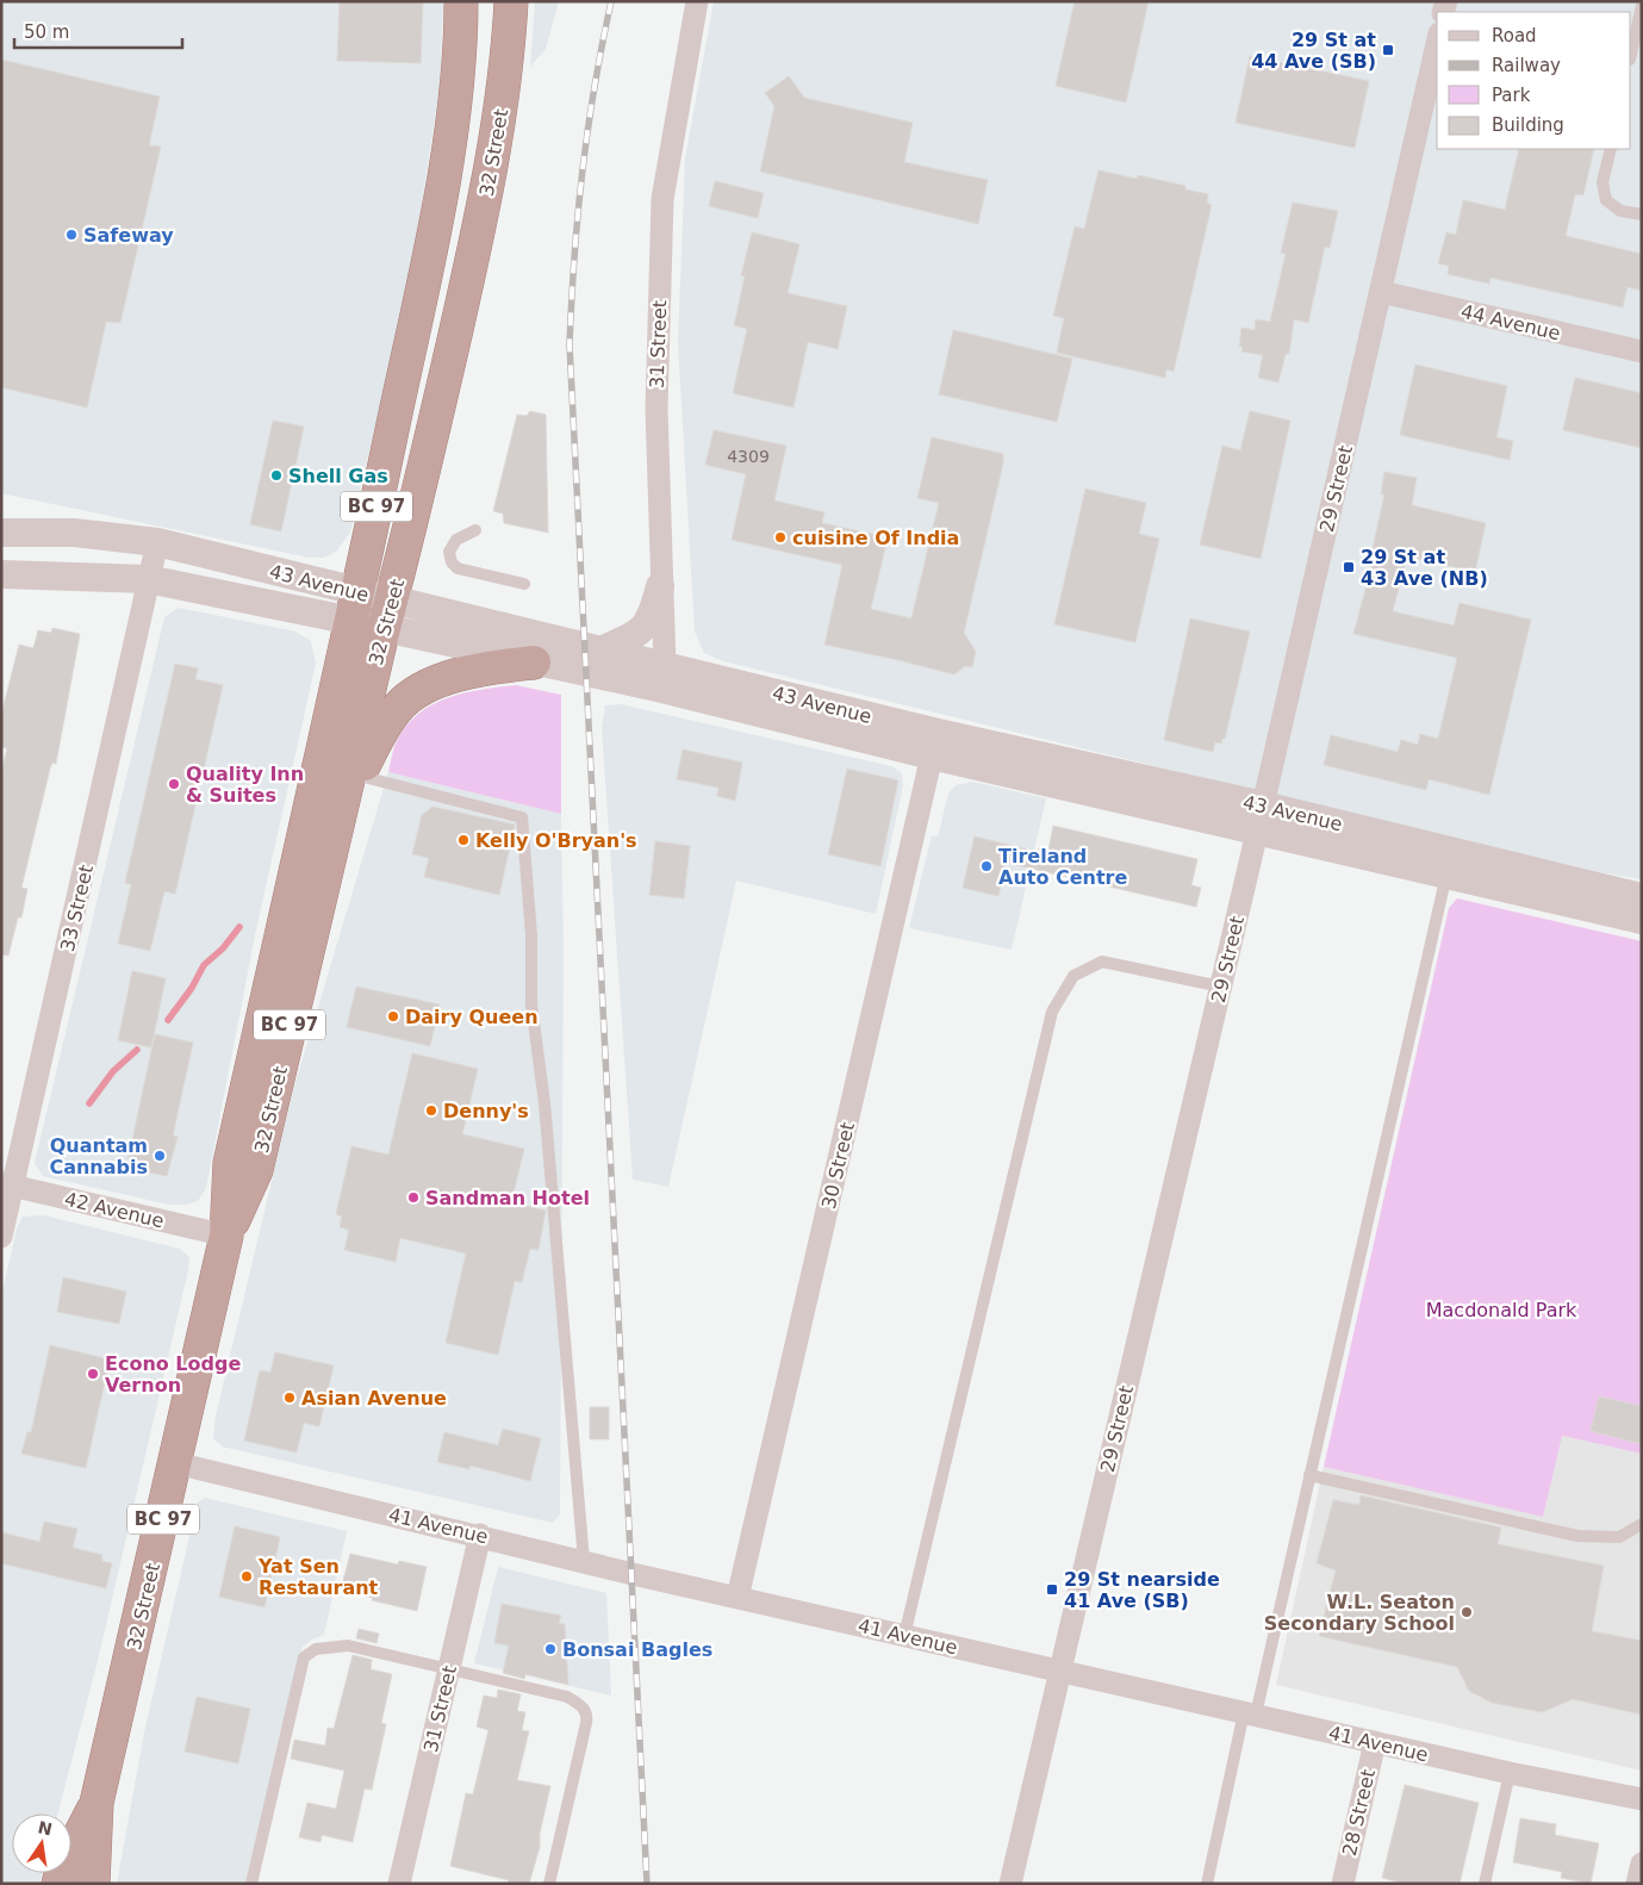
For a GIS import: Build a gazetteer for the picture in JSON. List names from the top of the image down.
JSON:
{
  "streets": {
    "highway": ["32 Street", "BC 97"],
    "street": [
      "44 Avenue",
      "31 Street",
      "29 Street",
      "43 Avenue",
      "33 Street",
      "30 Street",
      "42 Avenue",
      "41 Avenue",
      "28 Street"
    ]
  },
  "crossings": [
    ["32 Street", "43 Avenue"],
    ["32 Street", "42 Avenue"],
    ["32 Street", "41 Avenue"],
    ["44 Avenue", "29 Street"],
    ["31 Street", "43 Avenue"],
    ["31 Street", "41 Avenue"],
    ["29 Street", "43 Avenue"],
    ["29 Street", "41 Avenue"],
    ["43 Avenue", "33 Street"],
    ["43 Avenue", "30 Street"],
    ["33 Street", "42 Avenue"],
    ["30 Street", "41 Avenue"],
    ["41 Avenue", "28 Street"]
  ],
  "parks": ["Macdonald Park"],
  "places": {
    "transit": ["29 St at 44 Ave (SB)", "29 St at 43 Ave (NB)", "29 St nearside 41 Ave (SB)"],
    "other": [
      "Safeway",
      "Shell Gas",
      "cuisine Of India",
      "Quality Inn & Suites",
      "Kelly O'Bryan's",
      "Tireland Auto Centre",
      "Dairy Queen",
      "Denny's",
      "Quantam Cannabis",
      "Sandman Hotel",
      "Econo Lodge Vernon",
      "Asian Avenue",
      "Yat Sen Restaurant",
      "W.L. Seaton Secondary School",
      "Bonsai Bagles"
    ]
  },
  "house_numbers": ["4309"],
  "legend": [
    "Road",
    "Railway",
    "Park",
    "Building"
  ],
  "scale_bar": "50 m",
  "north": "top"
}
